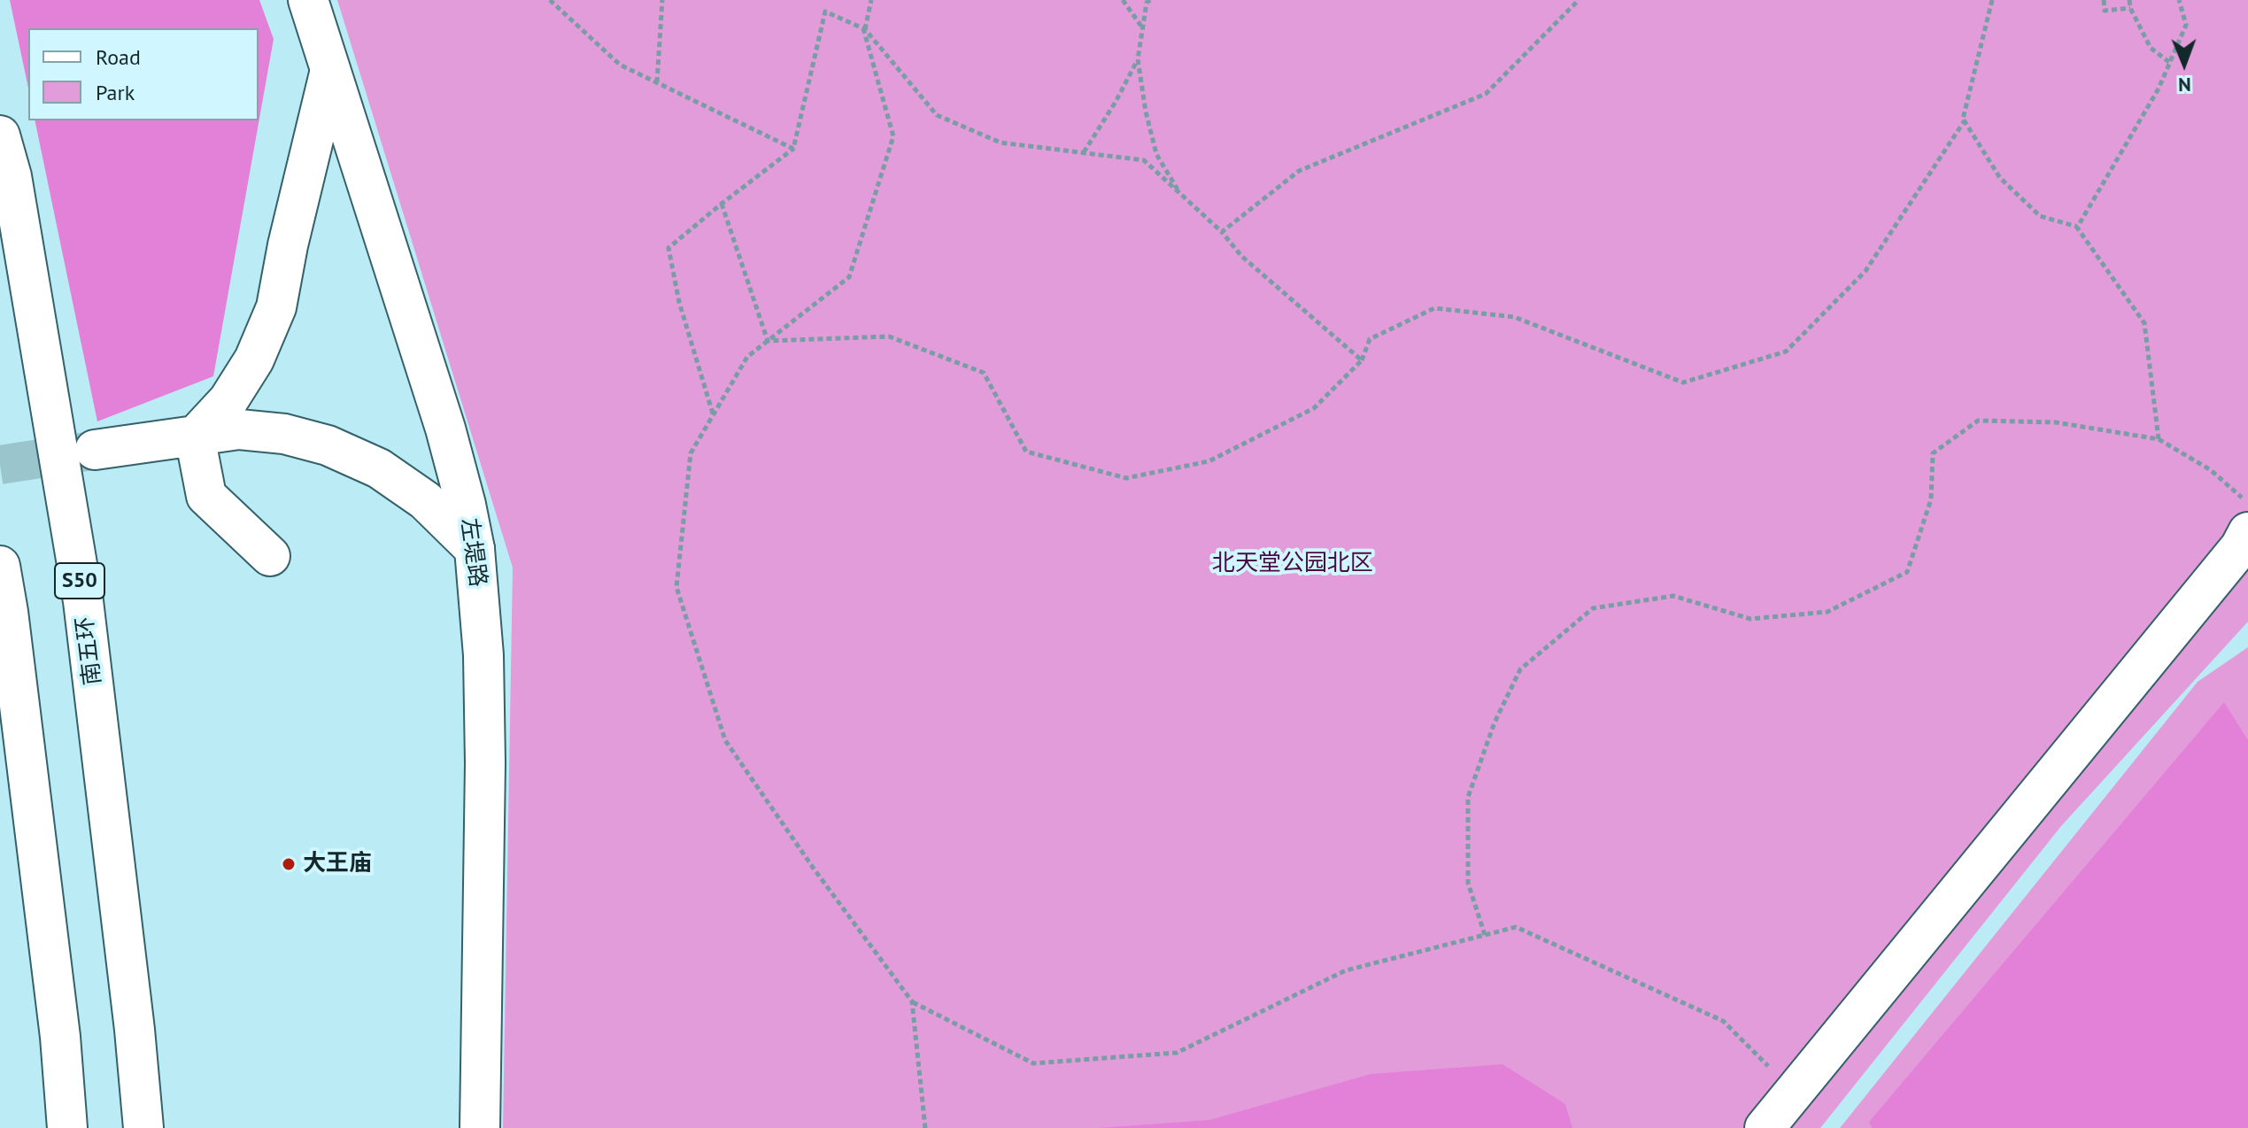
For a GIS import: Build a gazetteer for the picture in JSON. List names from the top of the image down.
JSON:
{
  "streets": {
    "main road": ["左堤路", "S50", "南五环"]
  },
  "parks": ["北天堂公园北区"],
  "places": ["大王庙"],
  "legend": ["Road", "Park"],
  "north": "bottom"
}
